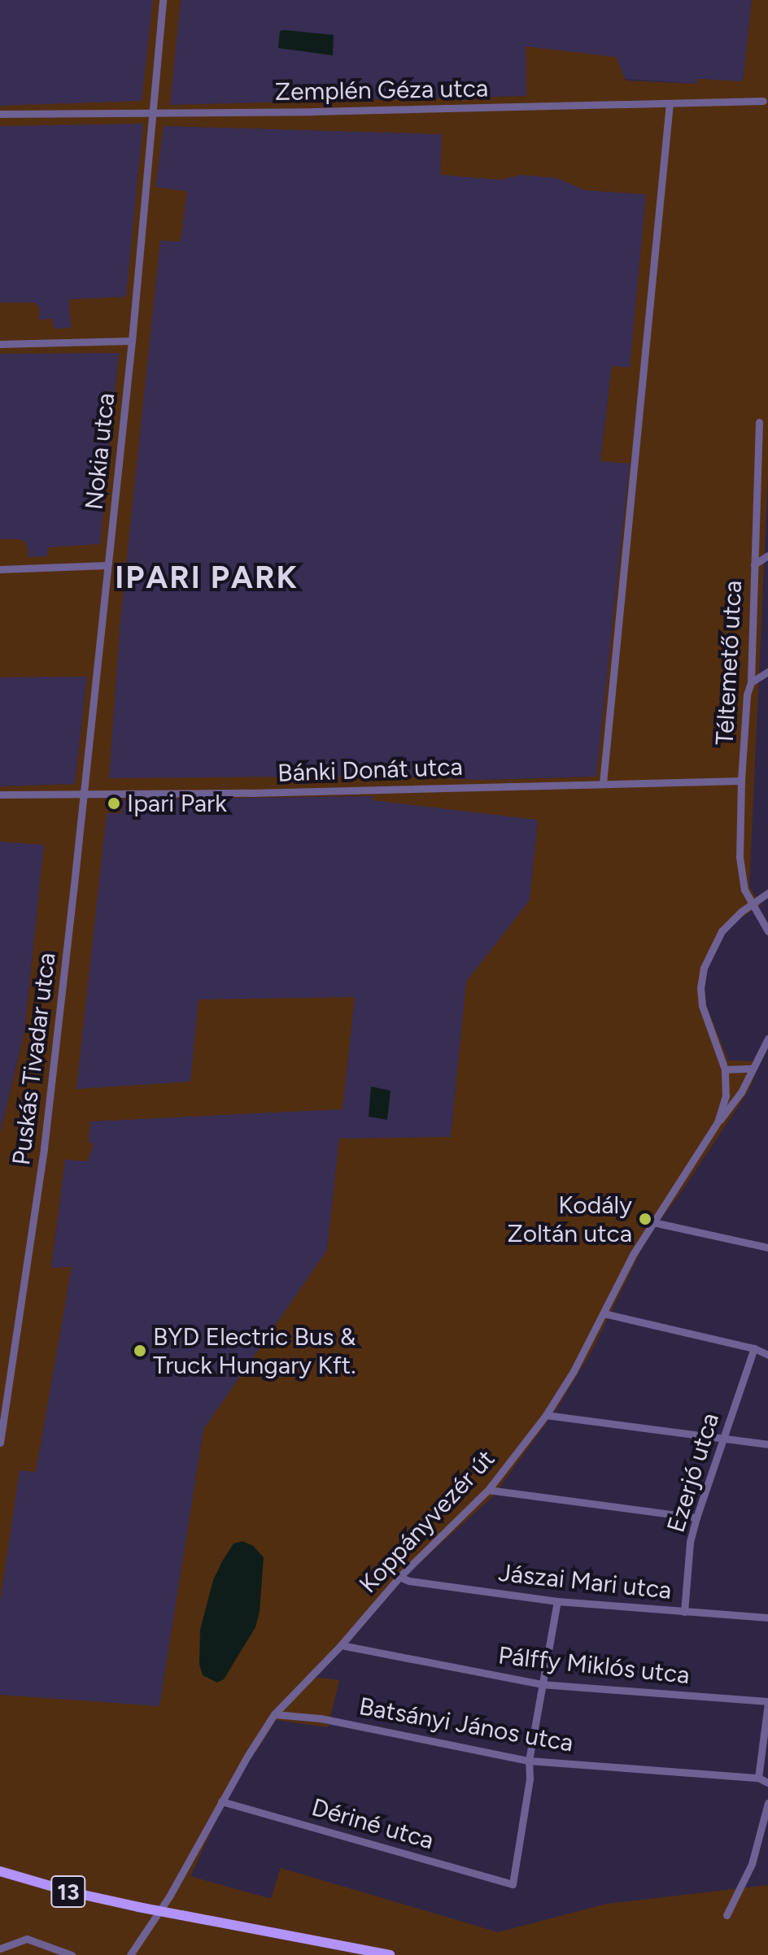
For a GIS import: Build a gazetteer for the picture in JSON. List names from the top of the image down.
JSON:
{
  "streets": {
    "main road": ["13"],
    "street": [
      "Zemplén Géza utca",
      "Nokia utca",
      "Téltemető utca",
      "Bánki Donát utca",
      "Puskás Tivadar utca",
      "Ezerjó utca",
      "Koppányvezér út",
      "Jászai Mari utca",
      "Pálffy Miklós utca",
      "Batsányi János utca",
      "Dériné utca"
    ]
  },
  "crossings": [
    ["Zemplén Géza utca", "Nokia utca"],
    ["Nokia utca", "Bánki Donát utca"],
    ["Nokia utca", "Puskás Tivadar utca"],
    ["Téltemető utca", "Bánki Donát utca"],
    ["Téltemető utca", "Koppányvezér út"],
    ["Bánki Donát utca", "Puskás Tivadar utca"],
    ["Ezerjó utca", "Jászai Mari utca"],
    ["Koppányvezér út", "Jászai Mari utca"],
    ["Koppányvezér út", "Pálffy Miklós utca"],
    ["Koppányvezér út", "Batsányi János utca"],
    ["Koppányvezér út", "Dériné utca"],
    ["Batsányi János utca", "Dériné utca"]
  ],
  "districts": ["IPARI PARK"],
  "places": ["Ipari Park", "Kodály Zoltán utca", "BYD Electric Bus & Truck Hungary Kft."]
}
